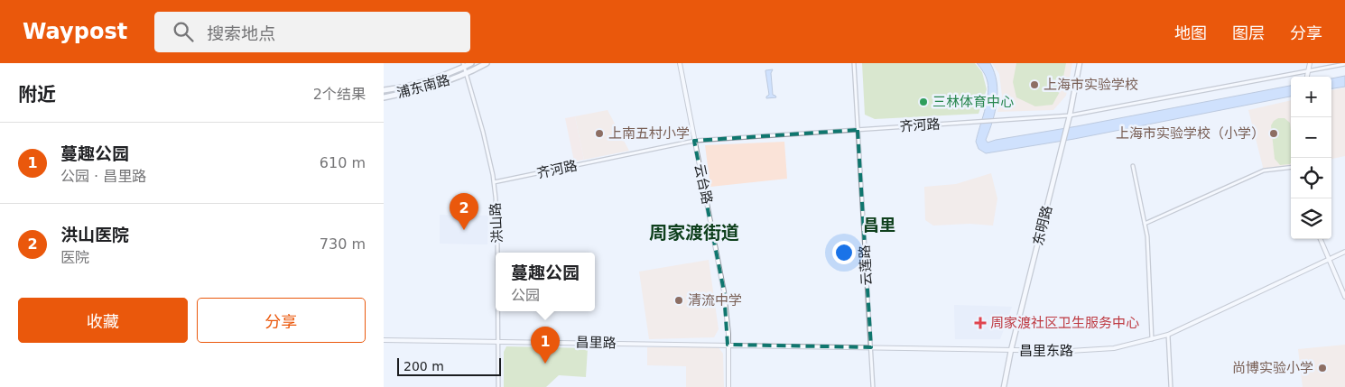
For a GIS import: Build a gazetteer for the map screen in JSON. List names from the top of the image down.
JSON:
{
  "streets": {
    "main road": ["浦东南路", "东明路"],
    "street": [
      "齐河路",
      "云台路",
      "洪山路",
      "云莲路",
      "昌里路",
      "昌里东路"
    ]
  },
  "crossings": [
    ["浦东南路", "洪山路"],
    ["齐河路", "云台路"],
    ["齐河路", "洪山路"],
    ["齐河路", "东明路"],
    ["齐河路", "云莲路"],
    ["云台路", "昌里路"],
    ["云台路", "昌里东路"],
    ["洪山路", "昌里路"],
    ["东明路", "昌里东路"],
    ["云莲路", "昌里东路"],
    ["昌里路", "昌里东路"]
  ],
  "districts": ["昌里", "周家渡街道"],
  "places": {
    "other": [
      "上海市实验学校",
      "三林体育中心",
      "上南五村小学",
      "上海市实验学校（小学）",
      "清流中学",
      "尚博实验小学"
    ],
    "health": ["周家渡社区卫生服务中心"]
  },
  "scale_bar": "200 m",
  "page": {
    "header": "Waypost",
    "search": "搜索地点",
    "nav": ["地图", "图层", "分享"],
    "heading": ["附近", "2个结果"],
    "map_buttons": ["+", "−"],
    "list": [
      {
        "mark": "1",
        "name": "蔓趣公园",
        "note": "公园 · 昌里路",
        "value": "610 m"
      },
      {
        "mark": "2",
        "name": "洪山医院",
        "note": "医院",
        "value": "730 m"
      }
    ],
    "pins": ["2", "1"],
    "popup": ["蔓趣公园", "公园"],
    "buttons": ["收藏", "分享"],
    "scale": "200 m"
  }
}
